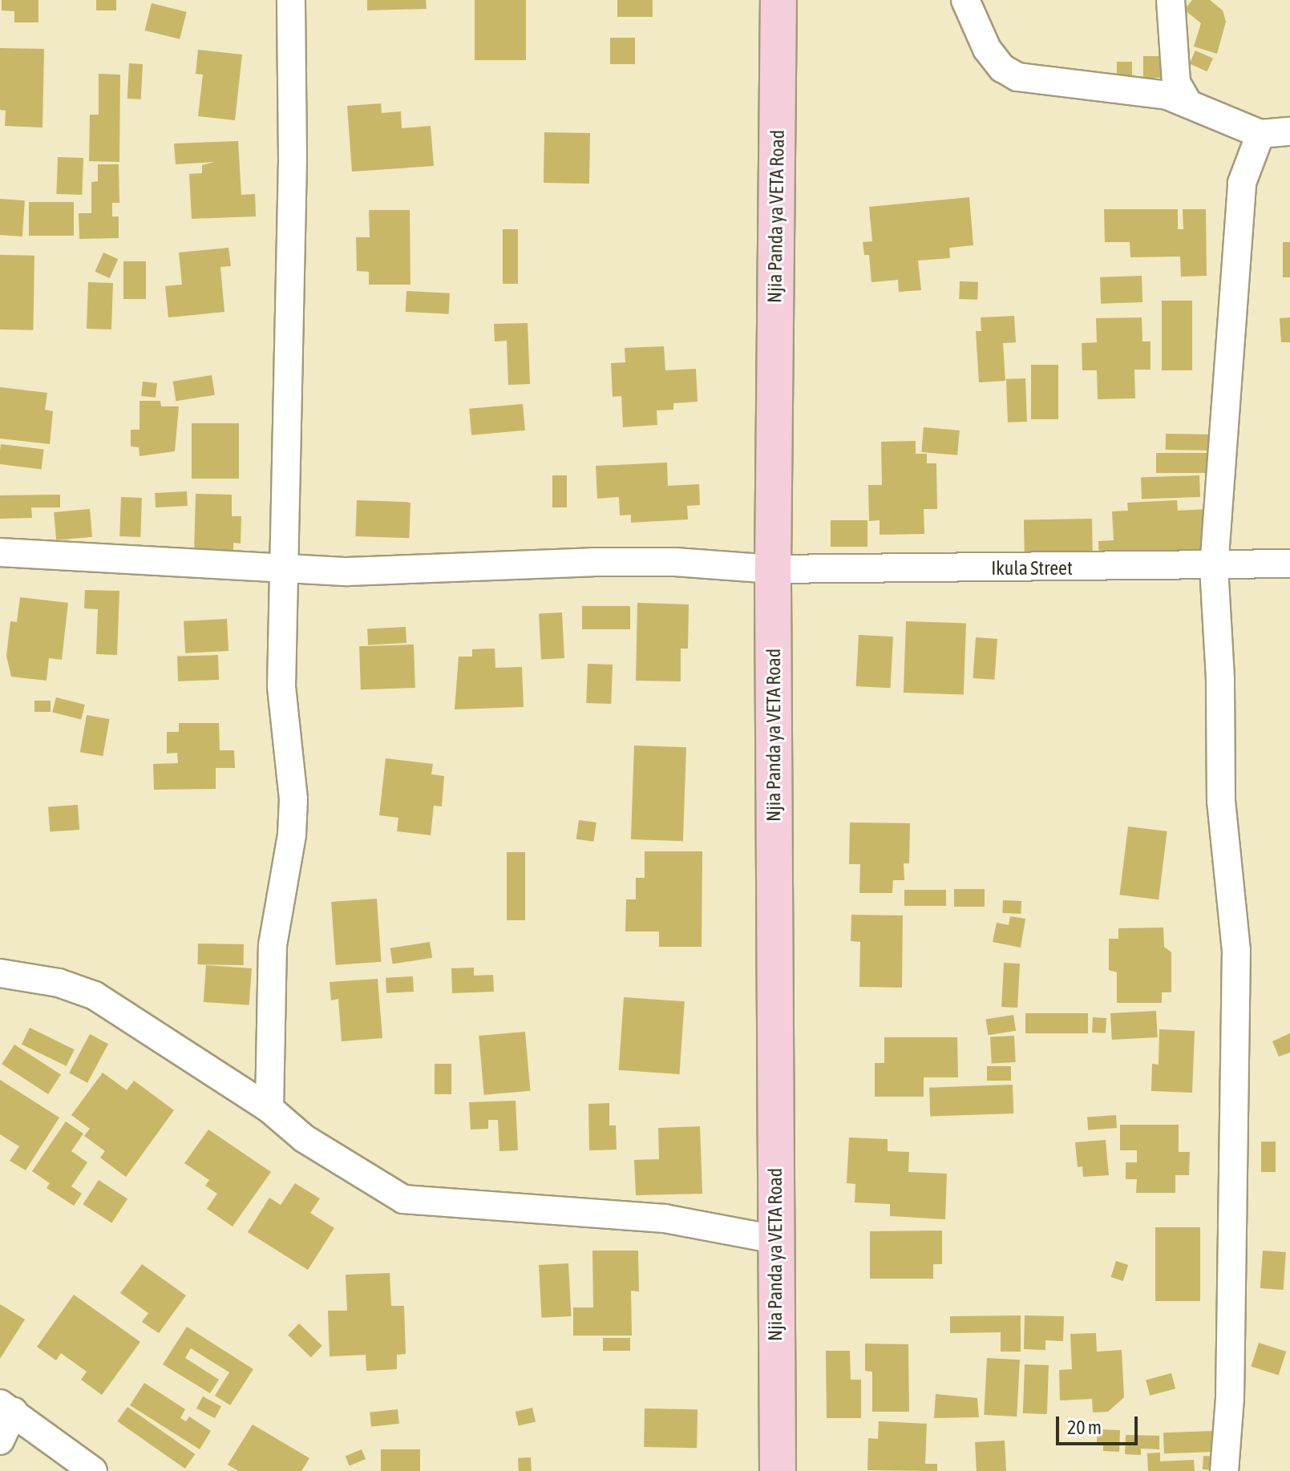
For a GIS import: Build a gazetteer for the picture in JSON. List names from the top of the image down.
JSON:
{
  "streets": {
    "street": ["Njia Panda ya VETA Road", "Ikula Street"]
  },
  "crossings": [
    ["Njia Panda ya VETA Road", "Ikula Street"]
  ],
  "scale_bar": "20 m"
}
